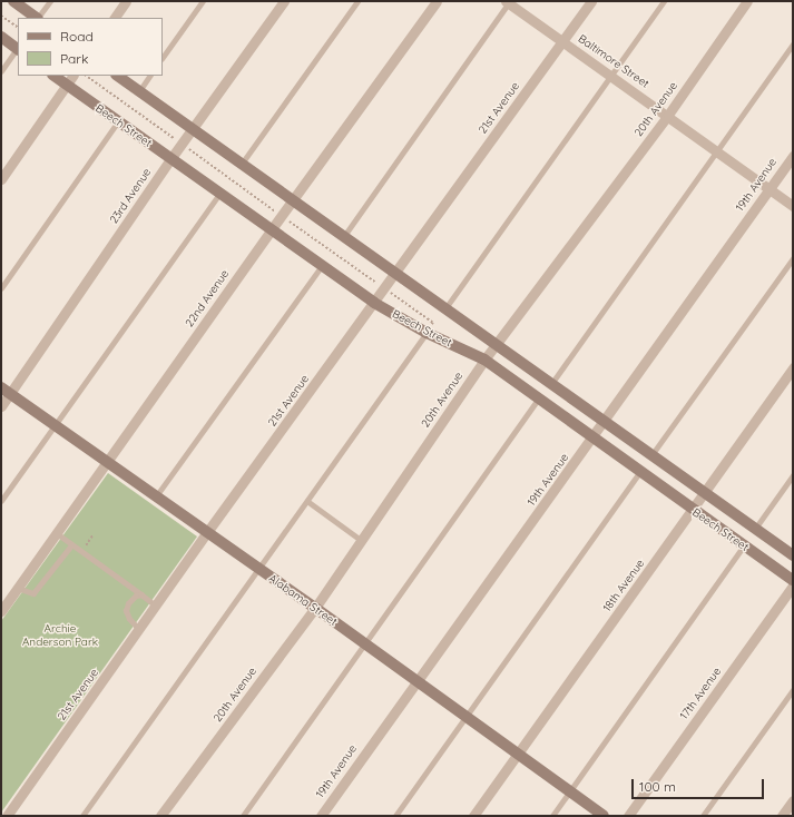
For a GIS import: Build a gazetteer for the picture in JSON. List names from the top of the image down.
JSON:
{
  "streets": {
    "street": [
      "Baltimore Street",
      "21st Avenue",
      "20th Avenue",
      "Beech Street",
      "19th Avenue",
      "23rd Avenue",
      "22nd Avenue",
      "18th Avenue",
      "Alabama Street",
      "17th Avenue"
    ]
  },
  "crossings": [
    ["Baltimore Street", "21st Avenue"],
    ["Baltimore Street", "20th Avenue"],
    ["Baltimore Street", "19th Avenue"],
    ["21st Avenue", "Beech Street"],
    ["21st Avenue", "Alabama Street"],
    ["20th Avenue", "Beech Street"],
    ["20th Avenue", "Alabama Street"],
    ["Beech Street", "19th Avenue"],
    ["Beech Street", "23rd Avenue"],
    ["Beech Street", "22nd Avenue"],
    ["Beech Street", "18th Avenue"],
    ["19th Avenue", "Alabama Street"],
    ["23rd Avenue", "Alabama Street"],
    ["22nd Avenue", "Alabama Street"],
    ["18th Avenue", "Alabama Street"]
  ],
  "parks": ["Archie Anderson Park"],
  "legend": ["Road", "Park"],
  "scale_bar": "100 m"
}
